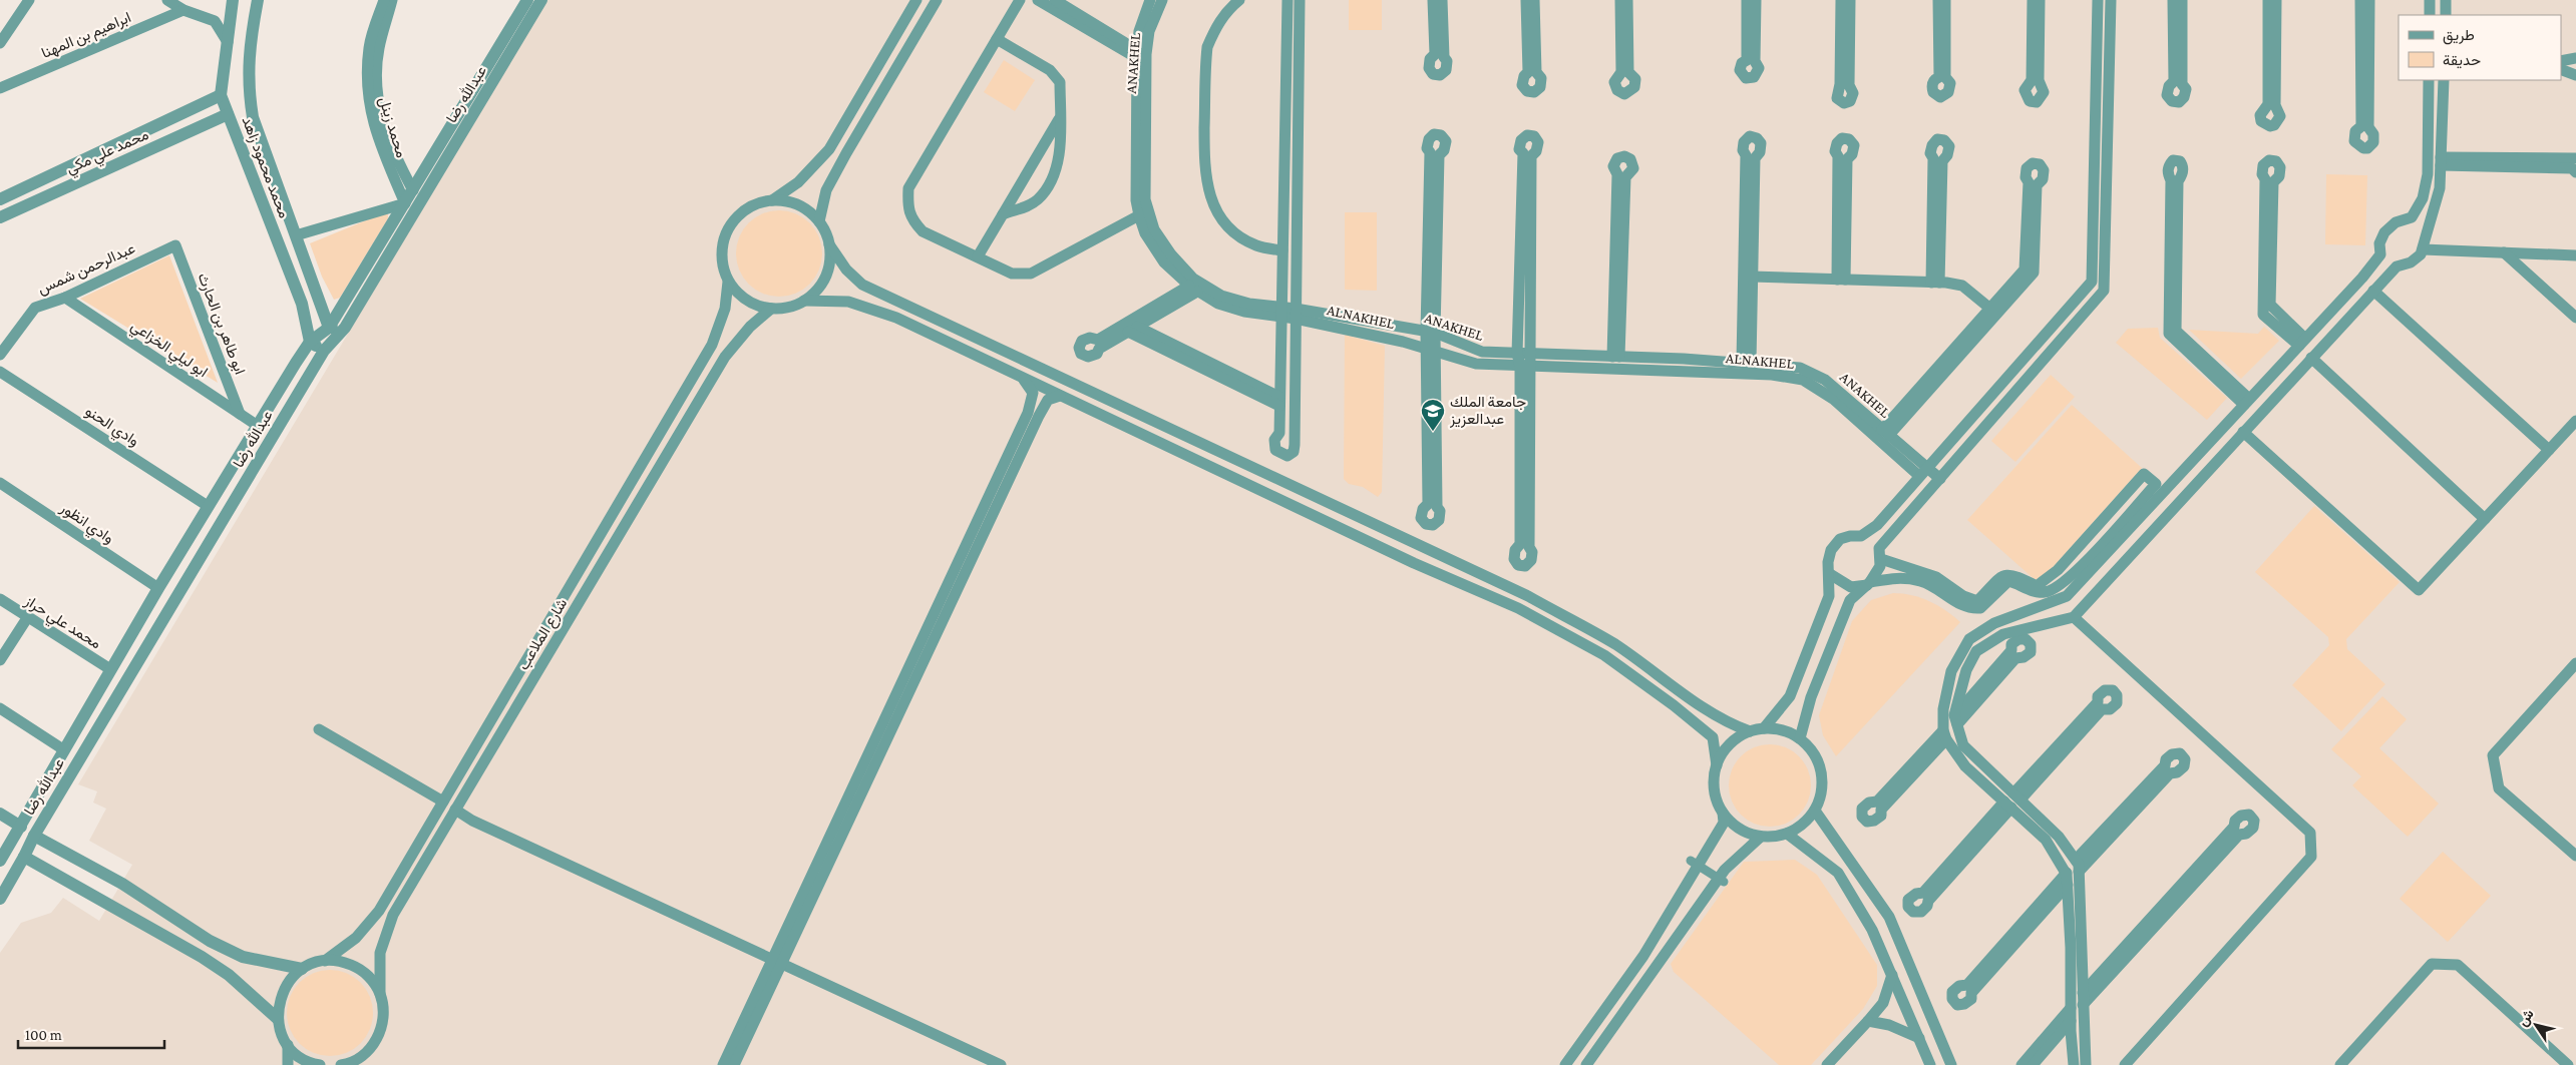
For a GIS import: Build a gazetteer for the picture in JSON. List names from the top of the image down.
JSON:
{
  "streets": {
    "street": [
      "ابراهيم بن المهنا",
      "ANAKHEL",
      "عبدالله رضا",
      "محمد زينل",
      "محمد علي مكي",
      "محمد محمود زاهد",
      "عبدالرحمن شمس",
      "ALNAKHEL",
      "ابو طاهر بن الحارث",
      "ابو ليلي الخزاعي",
      "وادي الحنو",
      "وادي انظور",
      "محمد علي حراز",
      "شارع الملاعب"
    ]
  },
  "crossings": [
    ["ANAKHEL", "ALNAKHEL"],
    ["عبدالله رضا", "محمد زينل"],
    ["عبدالله رضا", "محمد محمود زاهد"],
    ["عبدالله رضا", "ابو ليلي الخزاعي"],
    ["عبدالله رضا", "وادي الحنو"],
    ["عبدالله رضا", "وادي انظور"],
    ["عبدالله رضا", "محمد علي حراز"],
    ["محمد علي مكي", "محمد محمود زاهد"],
    ["عبدالرحمن شمس", "ابو طاهر بن الحارث"],
    ["عبدالرحمن شمس", "ابو ليلي الخزاعي"],
    ["ابو طاهر بن الحارث", "ابو ليلي الخزاعي"]
  ],
  "places": {
    "school or university": ["جامعة الملك عبدالعزيز"]
  },
  "legend": ["طريق", "حديقة"],
  "scale_bar": "100 m",
  "north": "top left"
}
